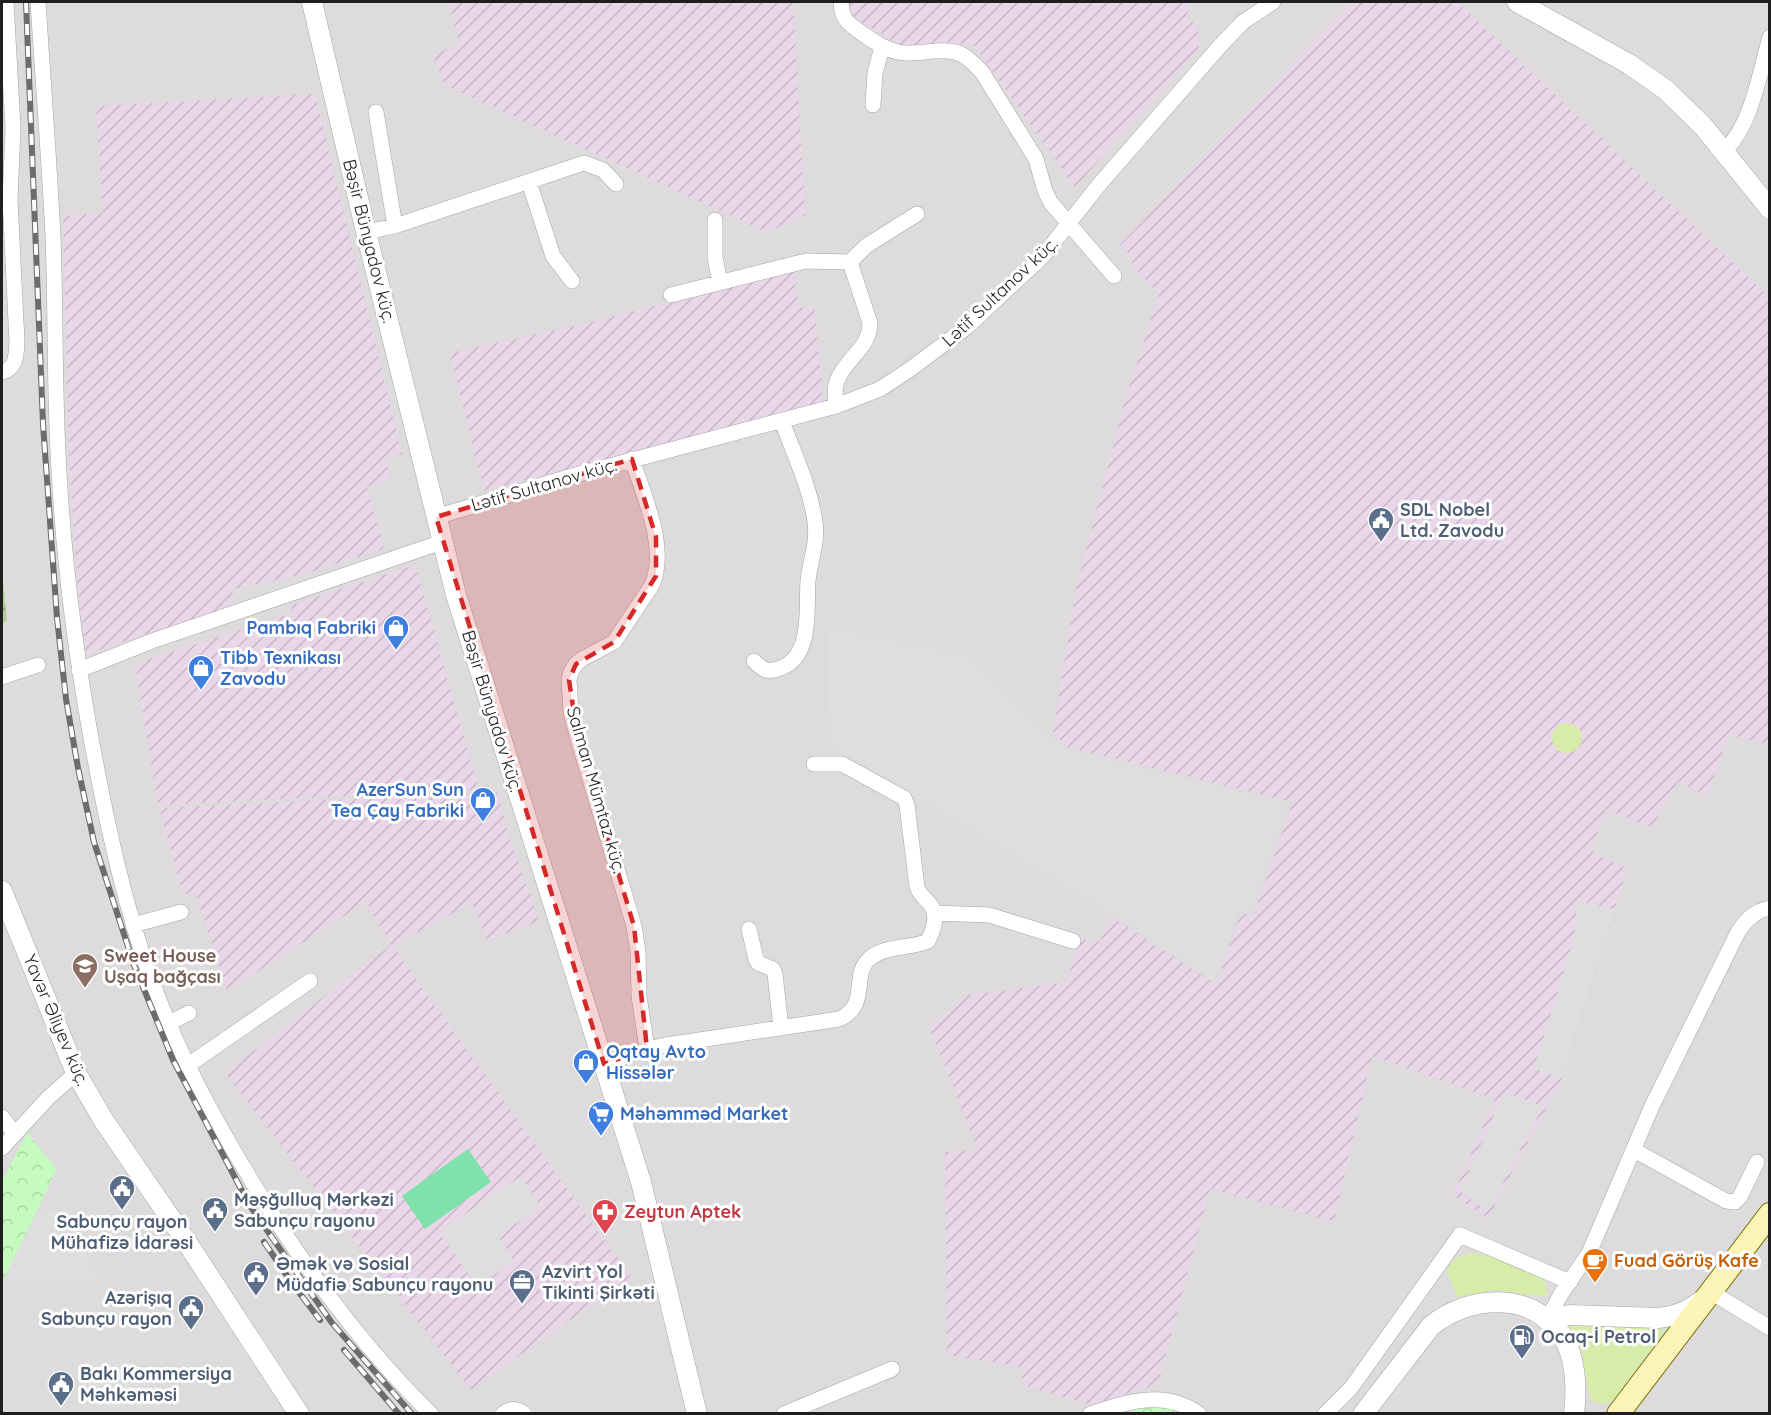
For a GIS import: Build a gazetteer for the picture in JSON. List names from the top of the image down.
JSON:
{
  "streets": {
    "street": [
      "Bəşir Bünyadov küç.",
      "Lətif Sultanov küç.",
      "Salman Mümtaz küç.",
      "Yavər Əliyev küç."
    ]
  },
  "crossings": [
    ["Bəşir Bünyadov küç.", "Lətif Sultanov küç."],
    ["Lətif Sultanov küç.", "Salman Mümtaz küç."]
  ],
  "places": {
    "public building": [
      "SDL Nobel Ltd. Zavodu",
      "Sabunçu rayon Mühafizə İdarəsi",
      "Məşğulluq Mərkəzi Sabunçu rayonu",
      "Əmək və Sosial Müdafiə Sabunçu rayonu",
      "Azərişıq Sabunçu rayon",
      "Bakı Kommersiya Məhkəməsi"
    ],
    "shop": [
      "Pambıq Fabriki",
      "Tibb Texnikası Zavodu",
      "AzerSun Sun Tea Çay Fabriki",
      "Oqtay Avto Hissələr"
    ],
    "school or university": ["Sweet House Uşaq bağçası"],
    "supermarket": ["Məhəmməd Market"],
    "pharmacy": ["Zeytun Aptek"],
    "cafe": ["Fuad Görüş Kafe"],
    "office": ["Azvirt Yol Tikinti Şirkəti"],
    "fuel station": ["Ocaq-İ Petrol"]
  }
}
